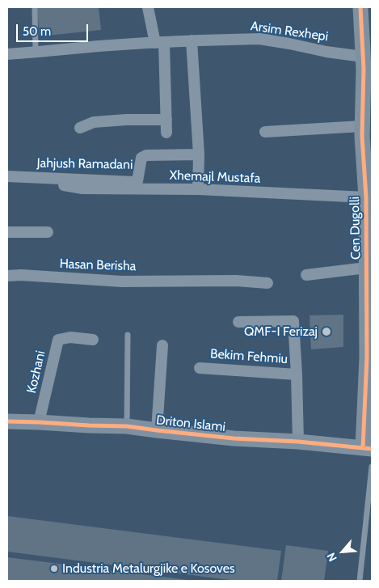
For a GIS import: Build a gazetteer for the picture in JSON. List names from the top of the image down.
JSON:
{
  "streets": {
    "street": [
      "Arsim Rexhepi",
      "Jahjush Ramadani",
      "Xhemajl Mustafa",
      "Cen Dugolli",
      "Hasan Berisha",
      "Bekim Fehmiu",
      "Kozhani",
      "Driton Islami"
    ]
  },
  "crossings": [
    ["Arsim Rexhepi", "Cen Dugolli"],
    ["Xhemajl Mustafa", "Cen Dugolli"],
    ["Cen Dugolli", "Driton Islami"],
    ["Bekim Fehmiu", "Driton Islami"],
    ["Kozhani", "Driton Islami"]
  ],
  "places": ["QMF-I Ferizaj", "Industria Metalurgjike e Kosoves"],
  "scale_bar": "50 m",
  "north": "bottom left"
}
